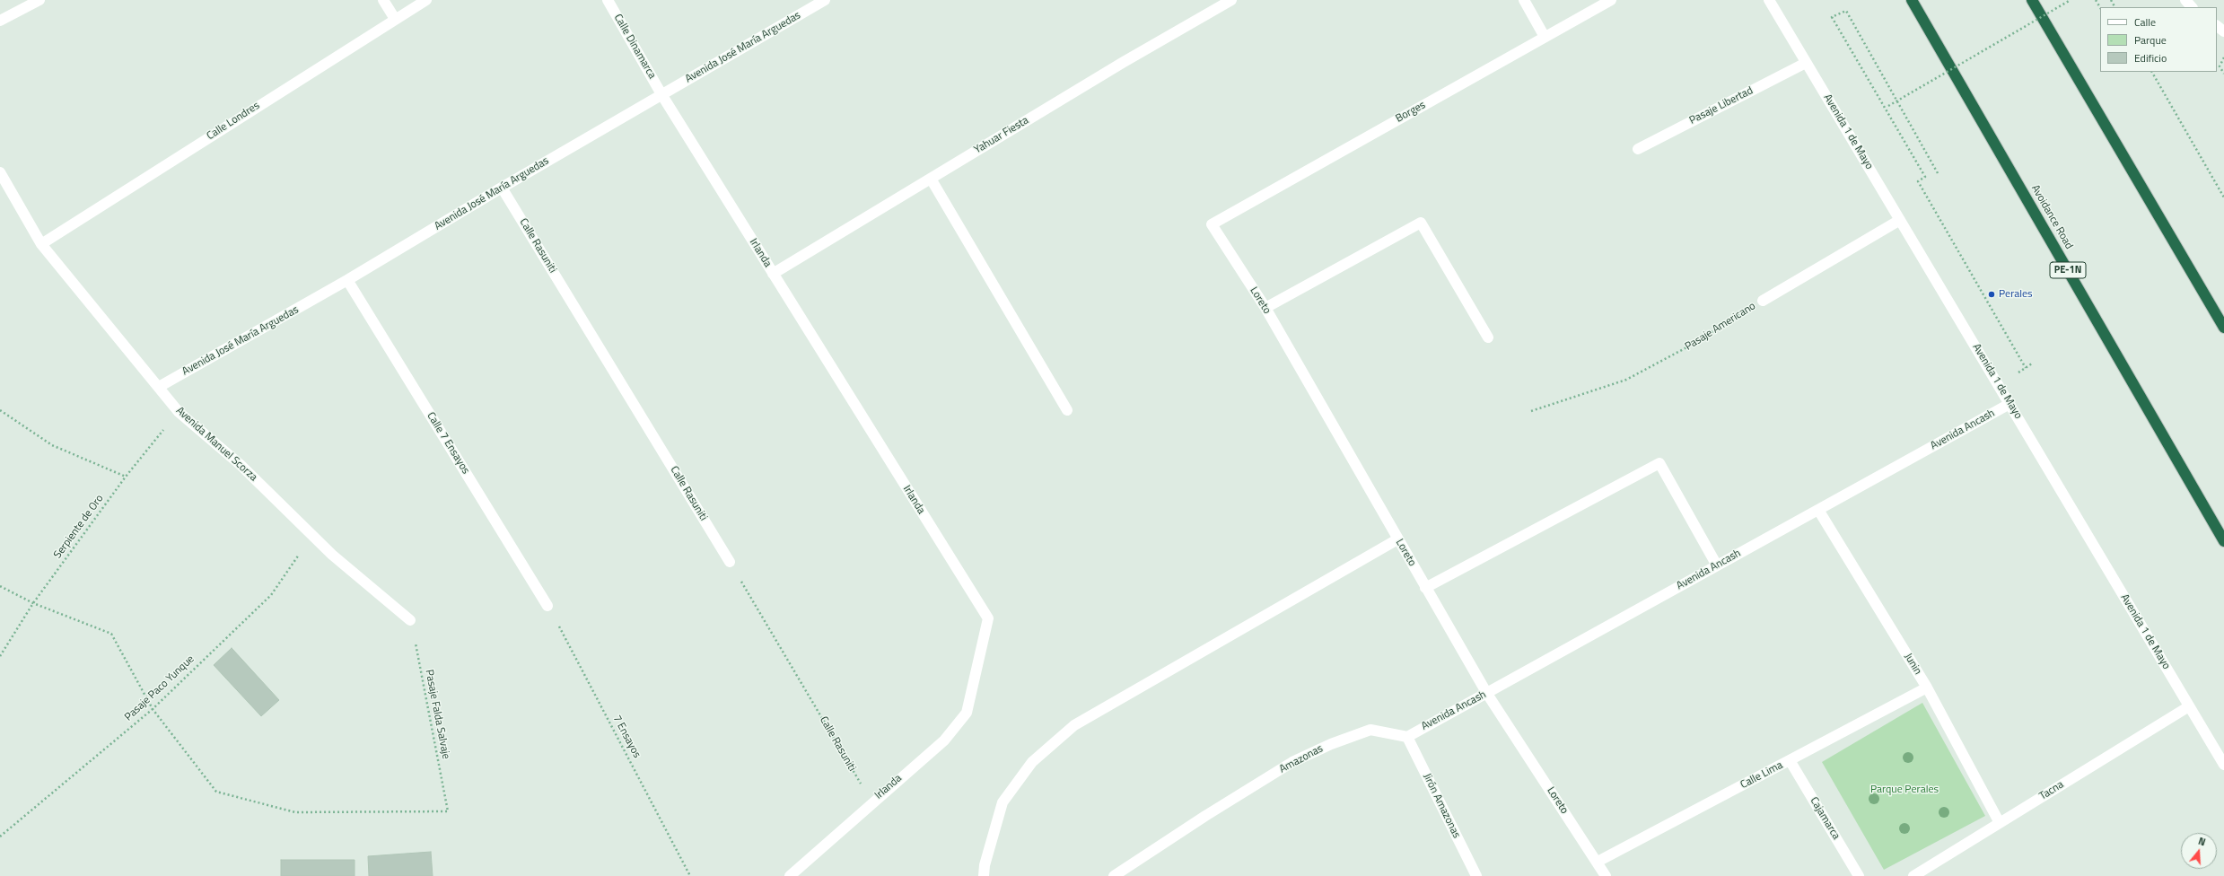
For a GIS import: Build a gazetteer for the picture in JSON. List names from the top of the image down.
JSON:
{
  "streets": {
    "highway": ["Avoidance Road", "PE-1N"],
    "street": [
      "Calle Dinamarca",
      "Avenida José María Arguedas",
      "Pasaje Libertad",
      "Borges",
      "Calle Londres",
      "Avenida 1 de Mayo",
      "Yahuar Fiesta",
      "Calle Rasuniti",
      "Irlanda",
      "Loreto",
      "Pasaje Americano",
      "Avenida Ancash",
      "Calle 7 Ensayos",
      "Avenida Manuel Scorza",
      "Junin",
      "Amazonas",
      "Calle Lima",
      "Tacna",
      "Jirón Amazonas",
      "Cajamarca"
    ],
    "path": [
      "Serpiente de Oro",
      "Pasaje Paco Yunque",
      "Pasaje Falda Salvaje",
      "7 Ensayos"
    ]
  },
  "crossings": [
    ["Calle Dinamarca", "Avenida José María Arguedas"],
    ["Calle Dinamarca", "Irlanda"],
    ["Avenida José María Arguedas", "Calle Rasuniti"],
    ["Avenida José María Arguedas", "Irlanda"],
    ["Avenida José María Arguedas", "Calle 7 Ensayos"],
    ["Avenida José María Arguedas", "Avenida Manuel Scorza"],
    ["Pasaje Libertad", "Avenida 1 de Mayo"],
    ["Borges", "Loreto"],
    ["Calle Londres", "Avenida Manuel Scorza"],
    ["Avenida 1 de Mayo", "Pasaje Americano"],
    ["Avenida 1 de Mayo", "Avenida Ancash"],
    ["Avenida 1 de Mayo", "Tacna"],
    ["Yahuar Fiesta", "Irlanda"],
    ["Calle Rasuniti", "Irlanda"],
    ["Loreto", "Avenida Ancash"],
    ["Loreto", "Calle Lima"],
    ["Avenida Ancash", "Junin"],
    ["Avenida Ancash", "Amazonas"],
    ["Avenida Ancash", "Jirón Amazonas"],
    ["Calle 7 Ensayos", "7 Ensayos"],
    ["Avenida Manuel Scorza", "Serpiente de Oro"],
    ["Avenida Manuel Scorza", "Pasaje Paco Yunque"],
    ["Avenida Manuel Scorza", "Pasaje Falda Salvaje"],
    ["Junin", "Calle Lima"],
    ["Junin", "Tacna"],
    ["Pasaje Paco Yunque", "Pasaje Falda Salvaje"],
    ["Amazonas", "Jirón Amazonas"],
    ["Calle Lima", "Cajamarca"]
  ],
  "parks": ["Parque Perales"],
  "places": ["Perales"],
  "legend": ["Calle", "Parque", "Edificio"],
  "north": "top"
}
